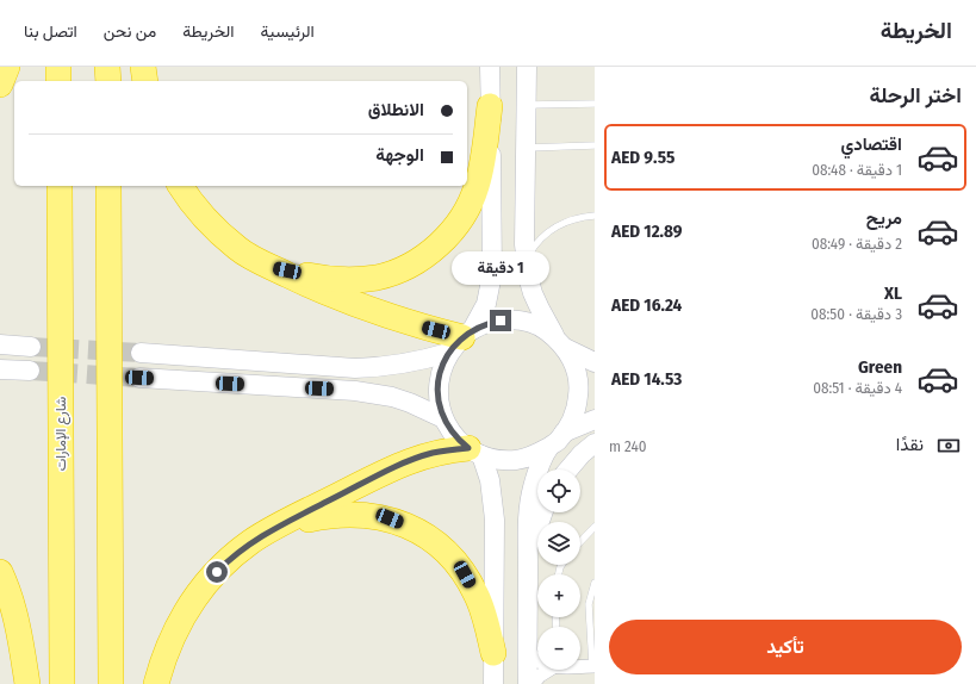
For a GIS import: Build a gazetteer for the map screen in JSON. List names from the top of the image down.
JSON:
{
  "streets": {
    "highway": ["شارع الإمارات"]
  },
  "page": {
    "header": "الخريطة",
    "nav": [
      "الرئيسية",
      "الخريطة",
      "من نحن",
      "اتصل بنا"
    ],
    "heading": "اختر الرحلة",
    "banner": ["الانطلاق", "الوجهة"],
    "list": [
      {
        "name": "اقتصادي",
        "note": "1 دقيقة · 08:48",
        "value": "AED 9.55"
      },
      {
        "name": "مريح",
        "note": "2 دقيقة · 08:49",
        "value": "AED 12.89"
      },
      {
        "name": "XL",
        "note": "3 دقيقة · 08:50",
        "value": "AED 16.24"
      },
      {
        "name": "Green",
        "note": "4 دقيقة · 08:51",
        "value": "AED 14.53"
      }
    ],
    "bubble": "1 دقيقة",
    "pay": ["نقدًا", "240 m"],
    "map_buttons": ["+", "−"],
    "buttons": "تأكيد"
  }
}
